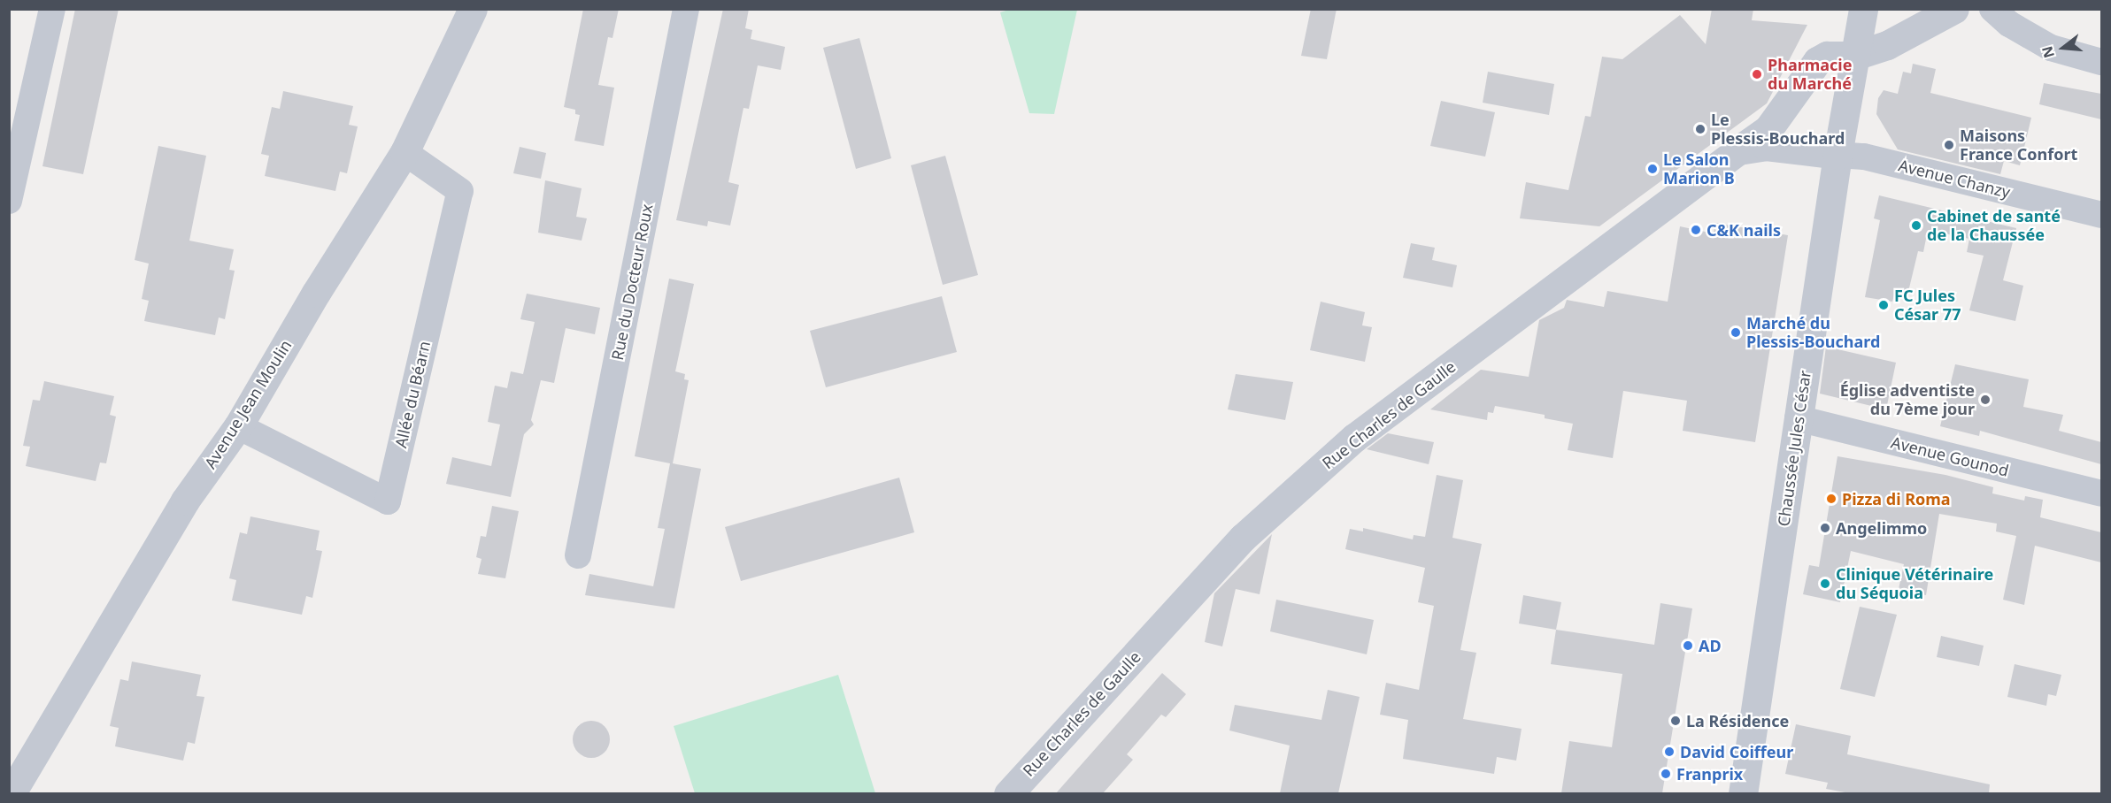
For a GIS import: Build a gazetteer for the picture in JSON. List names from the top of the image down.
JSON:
{
  "streets": {
    "street": [
      "Avenue Chanzy",
      "Rue du Docteur Roux",
      "Allée du Béarn",
      "Avenue Jean Moulin",
      "Rue Charles de Gaulle",
      "Chaussée Jules César",
      "Avenue Gounod"
    ]
  },
  "crossings": [
    ["Avenue Chanzy", "Rue Charles de Gaulle"],
    ["Avenue Chanzy", "Chaussée Jules César"],
    ["Allée du Béarn", "Avenue Jean Moulin"],
    ["Rue Charles de Gaulle", "Chaussée Jules César"],
    ["Chaussée Jules César", "Avenue Gounod"]
  ],
  "places": [
    "Pharmacie du Marché",
    "Le Plessis-Bouchard",
    "Maisons France Confort",
    "Le Salon Marion B",
    "Cabinet de santé de la Chaussée",
    "C&K nails",
    "FC Jules César 77",
    "Marché du Plessis-Bouchard",
    "Église adventiste du 7ème jour",
    "Pizza di Roma",
    "Angelimmo",
    "Clinique Vétérinaire du Séquoia",
    "AD",
    "La Résidence",
    "David Coiffeur",
    "Franprix"
  ],
  "north": "left"
}
